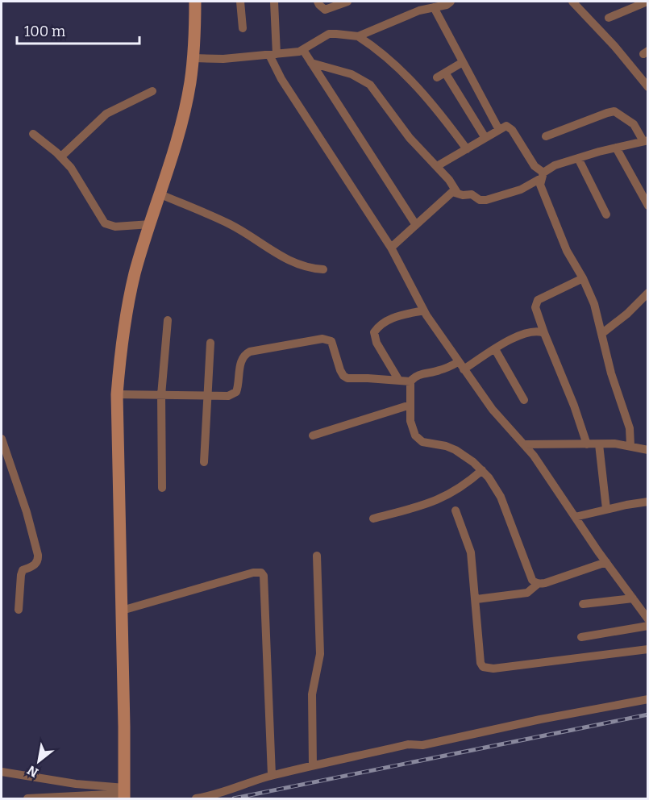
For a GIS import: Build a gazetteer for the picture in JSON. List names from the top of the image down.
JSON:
{
  "scale_bar": "100 m",
  "north": "bottom left"
}
